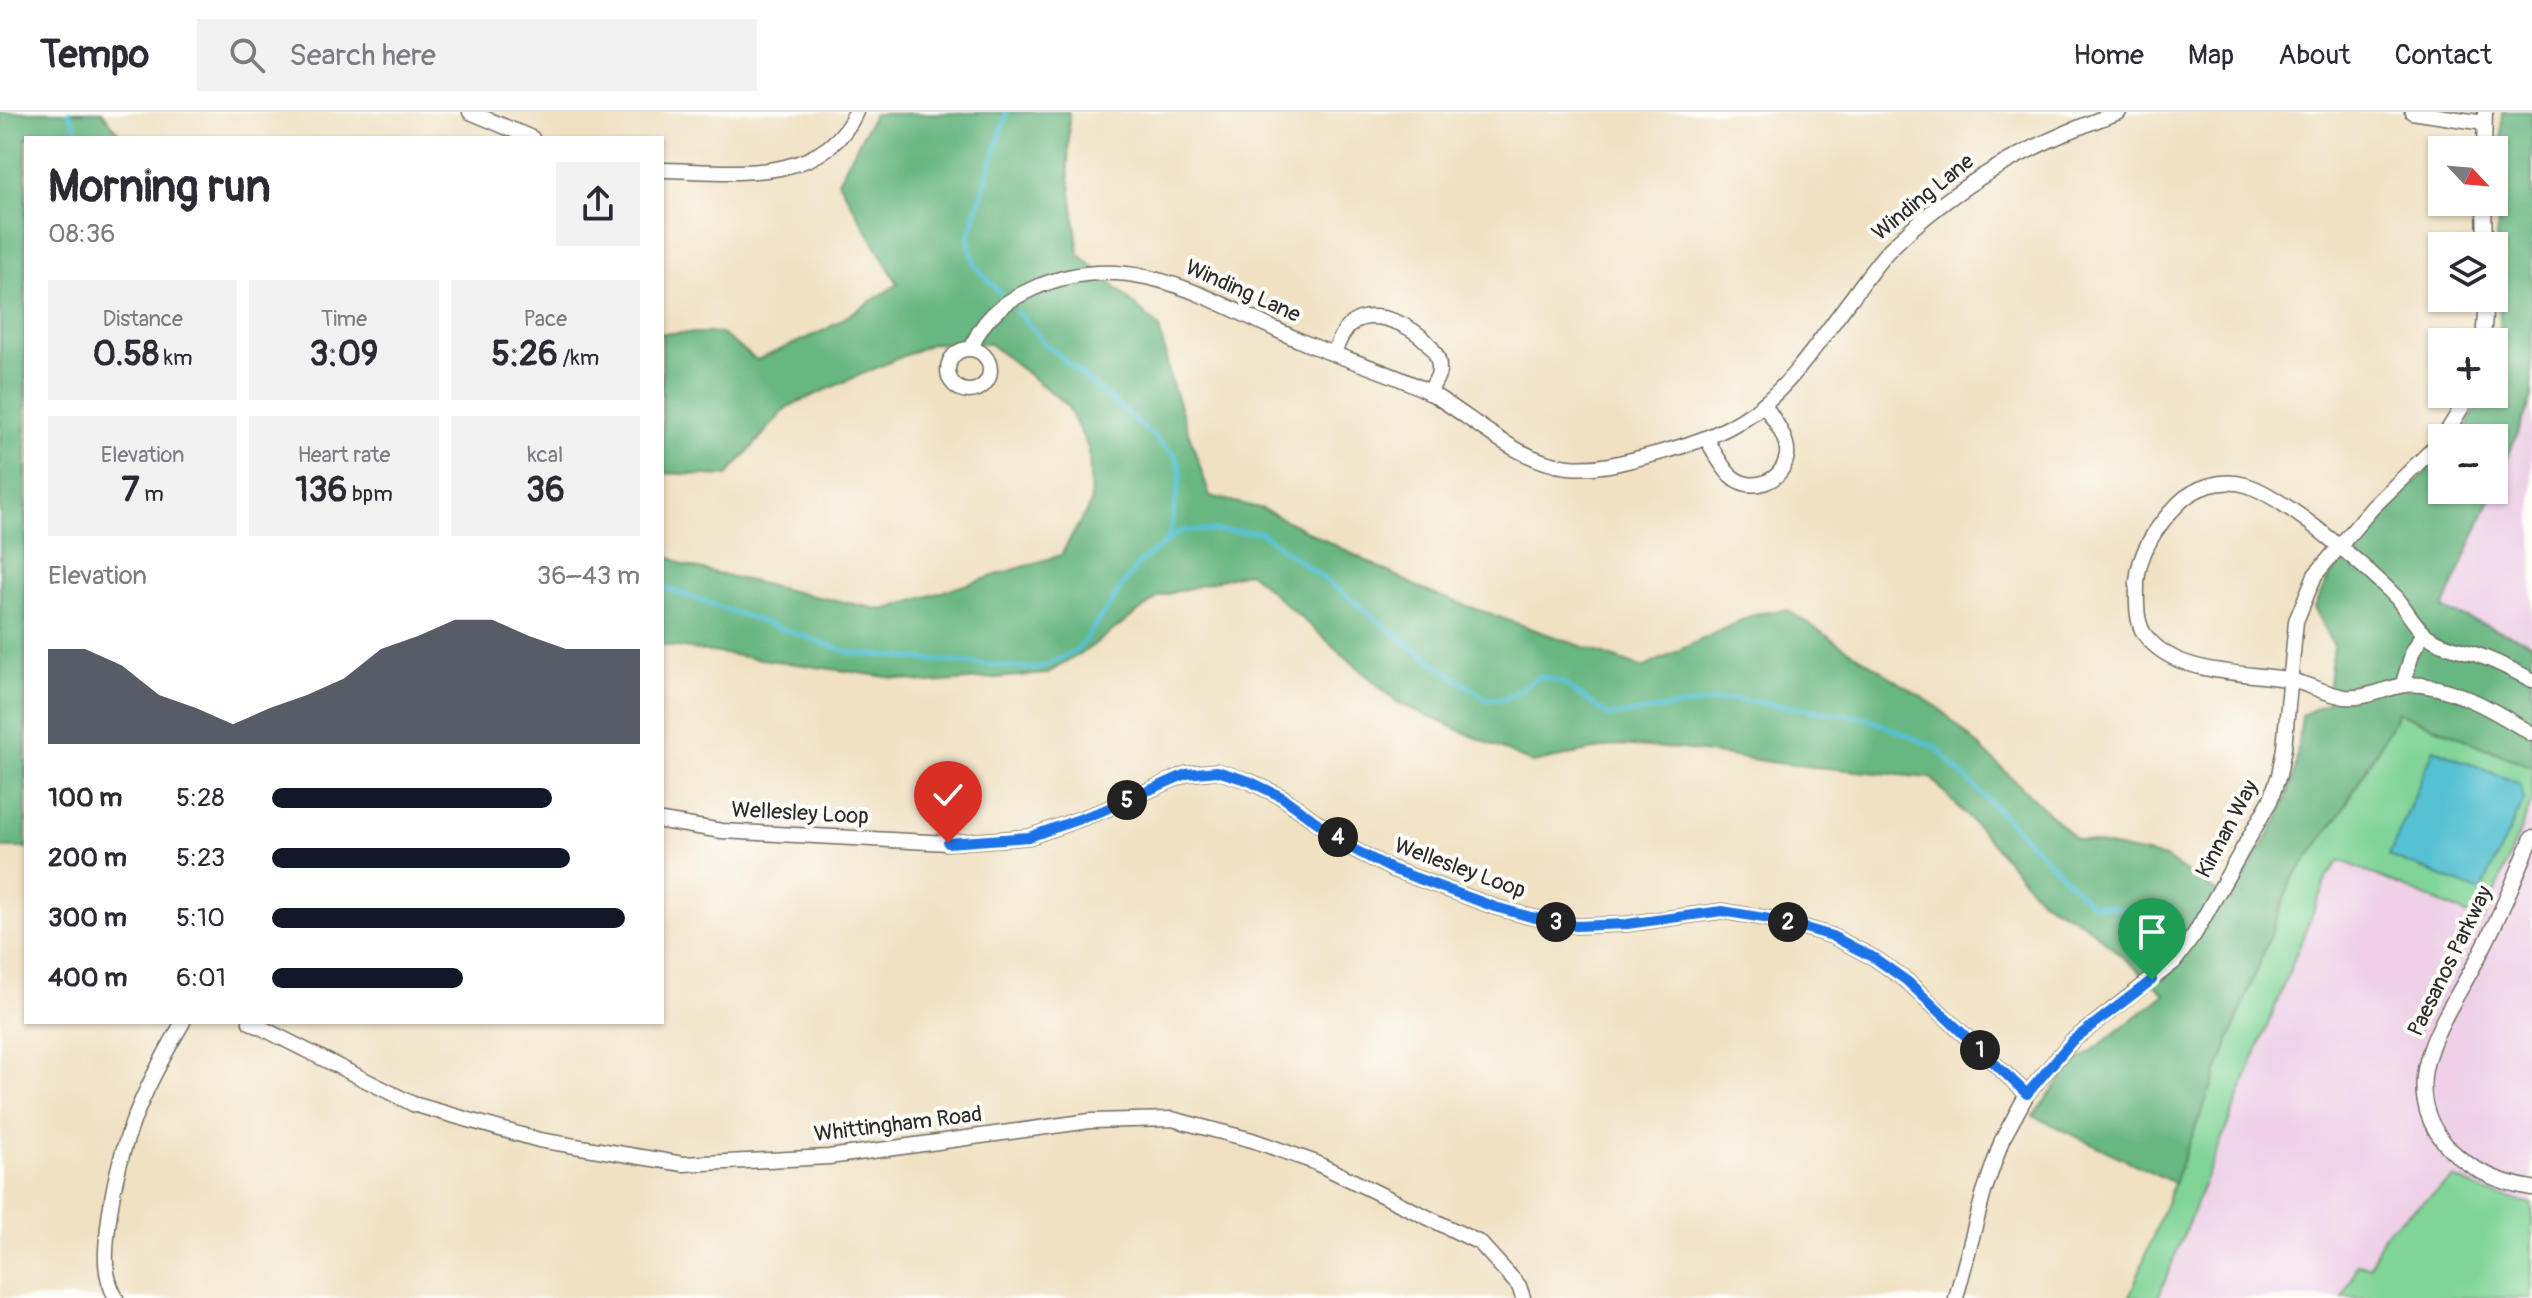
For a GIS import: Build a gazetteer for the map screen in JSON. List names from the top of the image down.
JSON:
{
  "streets": {
    "street": [
      "Winding Lane",
      "Wellesley Loop",
      "Kinnan Way",
      "Paesanos Parkway",
      "Whittingham Road"
    ]
  },
  "crossings": [
    ["Wellesley Loop", "Kinnan Way"]
  ],
  "north": "bottom right",
  "page": {
    "header": "Tempo",
    "search": "Search here",
    "nav": [
      "Home",
      "Map",
      "About",
      "Contact"
    ],
    "map_buttons": ["+", "−"],
    "heading": ["Morning run", "08:36"],
    "stats": [
      ["Distance", "0.58 km"],
      ["Time", "3:09"],
      ["Pace", "5:26 /km"],
      ["Elevation", "7 m"],
      ["Heart rate", "136 bpm"],
      ["kcal", "36"]
    ],
    "chart": ["Elevation", "36–43 m"],
    "list": [
      {
        "name": "100 m",
        "note": "5:28"
      },
      {
        "name": "200 m",
        "note": "5:23"
      },
      {
        "name": "300 m",
        "note": "5:10"
      },
      {
        "name": "400 m",
        "note": "6:01"
      }
    ],
    "pins": [
      "5",
      "4",
      "2",
      "3",
      "1"
    ]
  }
}
